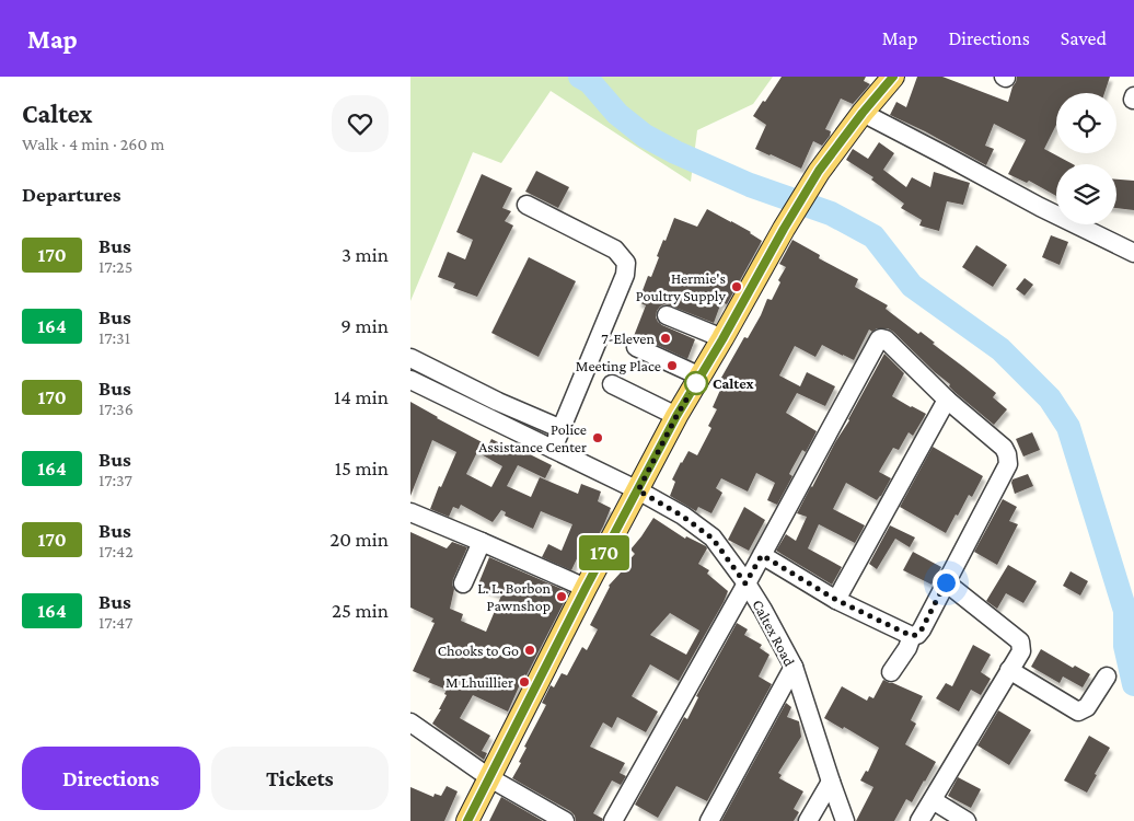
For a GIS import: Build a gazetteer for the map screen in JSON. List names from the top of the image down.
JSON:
{
  "streets": {
    "street": ["Caltex Road"]
  },
  "places": [
    "Hermie's Poultry Supply",
    "7-Eleven",
    "Meeting Place",
    "Caltex",
    "Police Assistance Center",
    "L. L. Borbon Pawnshop",
    "Chooks to Go",
    "M Lhuillier"
  ],
  "lines": ["bus line 170"],
  "page": {
    "header": "Map",
    "nav": ["Map", "Directions", "Saved"],
    "heading": [
      ["Caltex", "Walk · 4 min · 260 m"],
      "Departures"
    ],
    "on_map": "170",
    "list": [
      {
        "mark": "170",
        "name": "Bus",
        "note": "17:25",
        "value": "3 min"
      },
      {
        "mark": "164",
        "name": "Bus",
        "note": "17:31",
        "value": "9 min"
      },
      {
        "mark": "170",
        "name": "Bus",
        "note": "17:36",
        "value": "14 min"
      },
      {
        "mark": "164",
        "name": "Bus",
        "note": "17:37",
        "value": "15 min"
      },
      {
        "mark": "170",
        "name": "Bus",
        "note": "17:42",
        "value": "20 min"
      },
      {
        "mark": "164",
        "name": "Bus",
        "note": "17:47",
        "value": "25 min"
      }
    ],
    "buttons": ["Directions", "Tickets"]
  }
}
